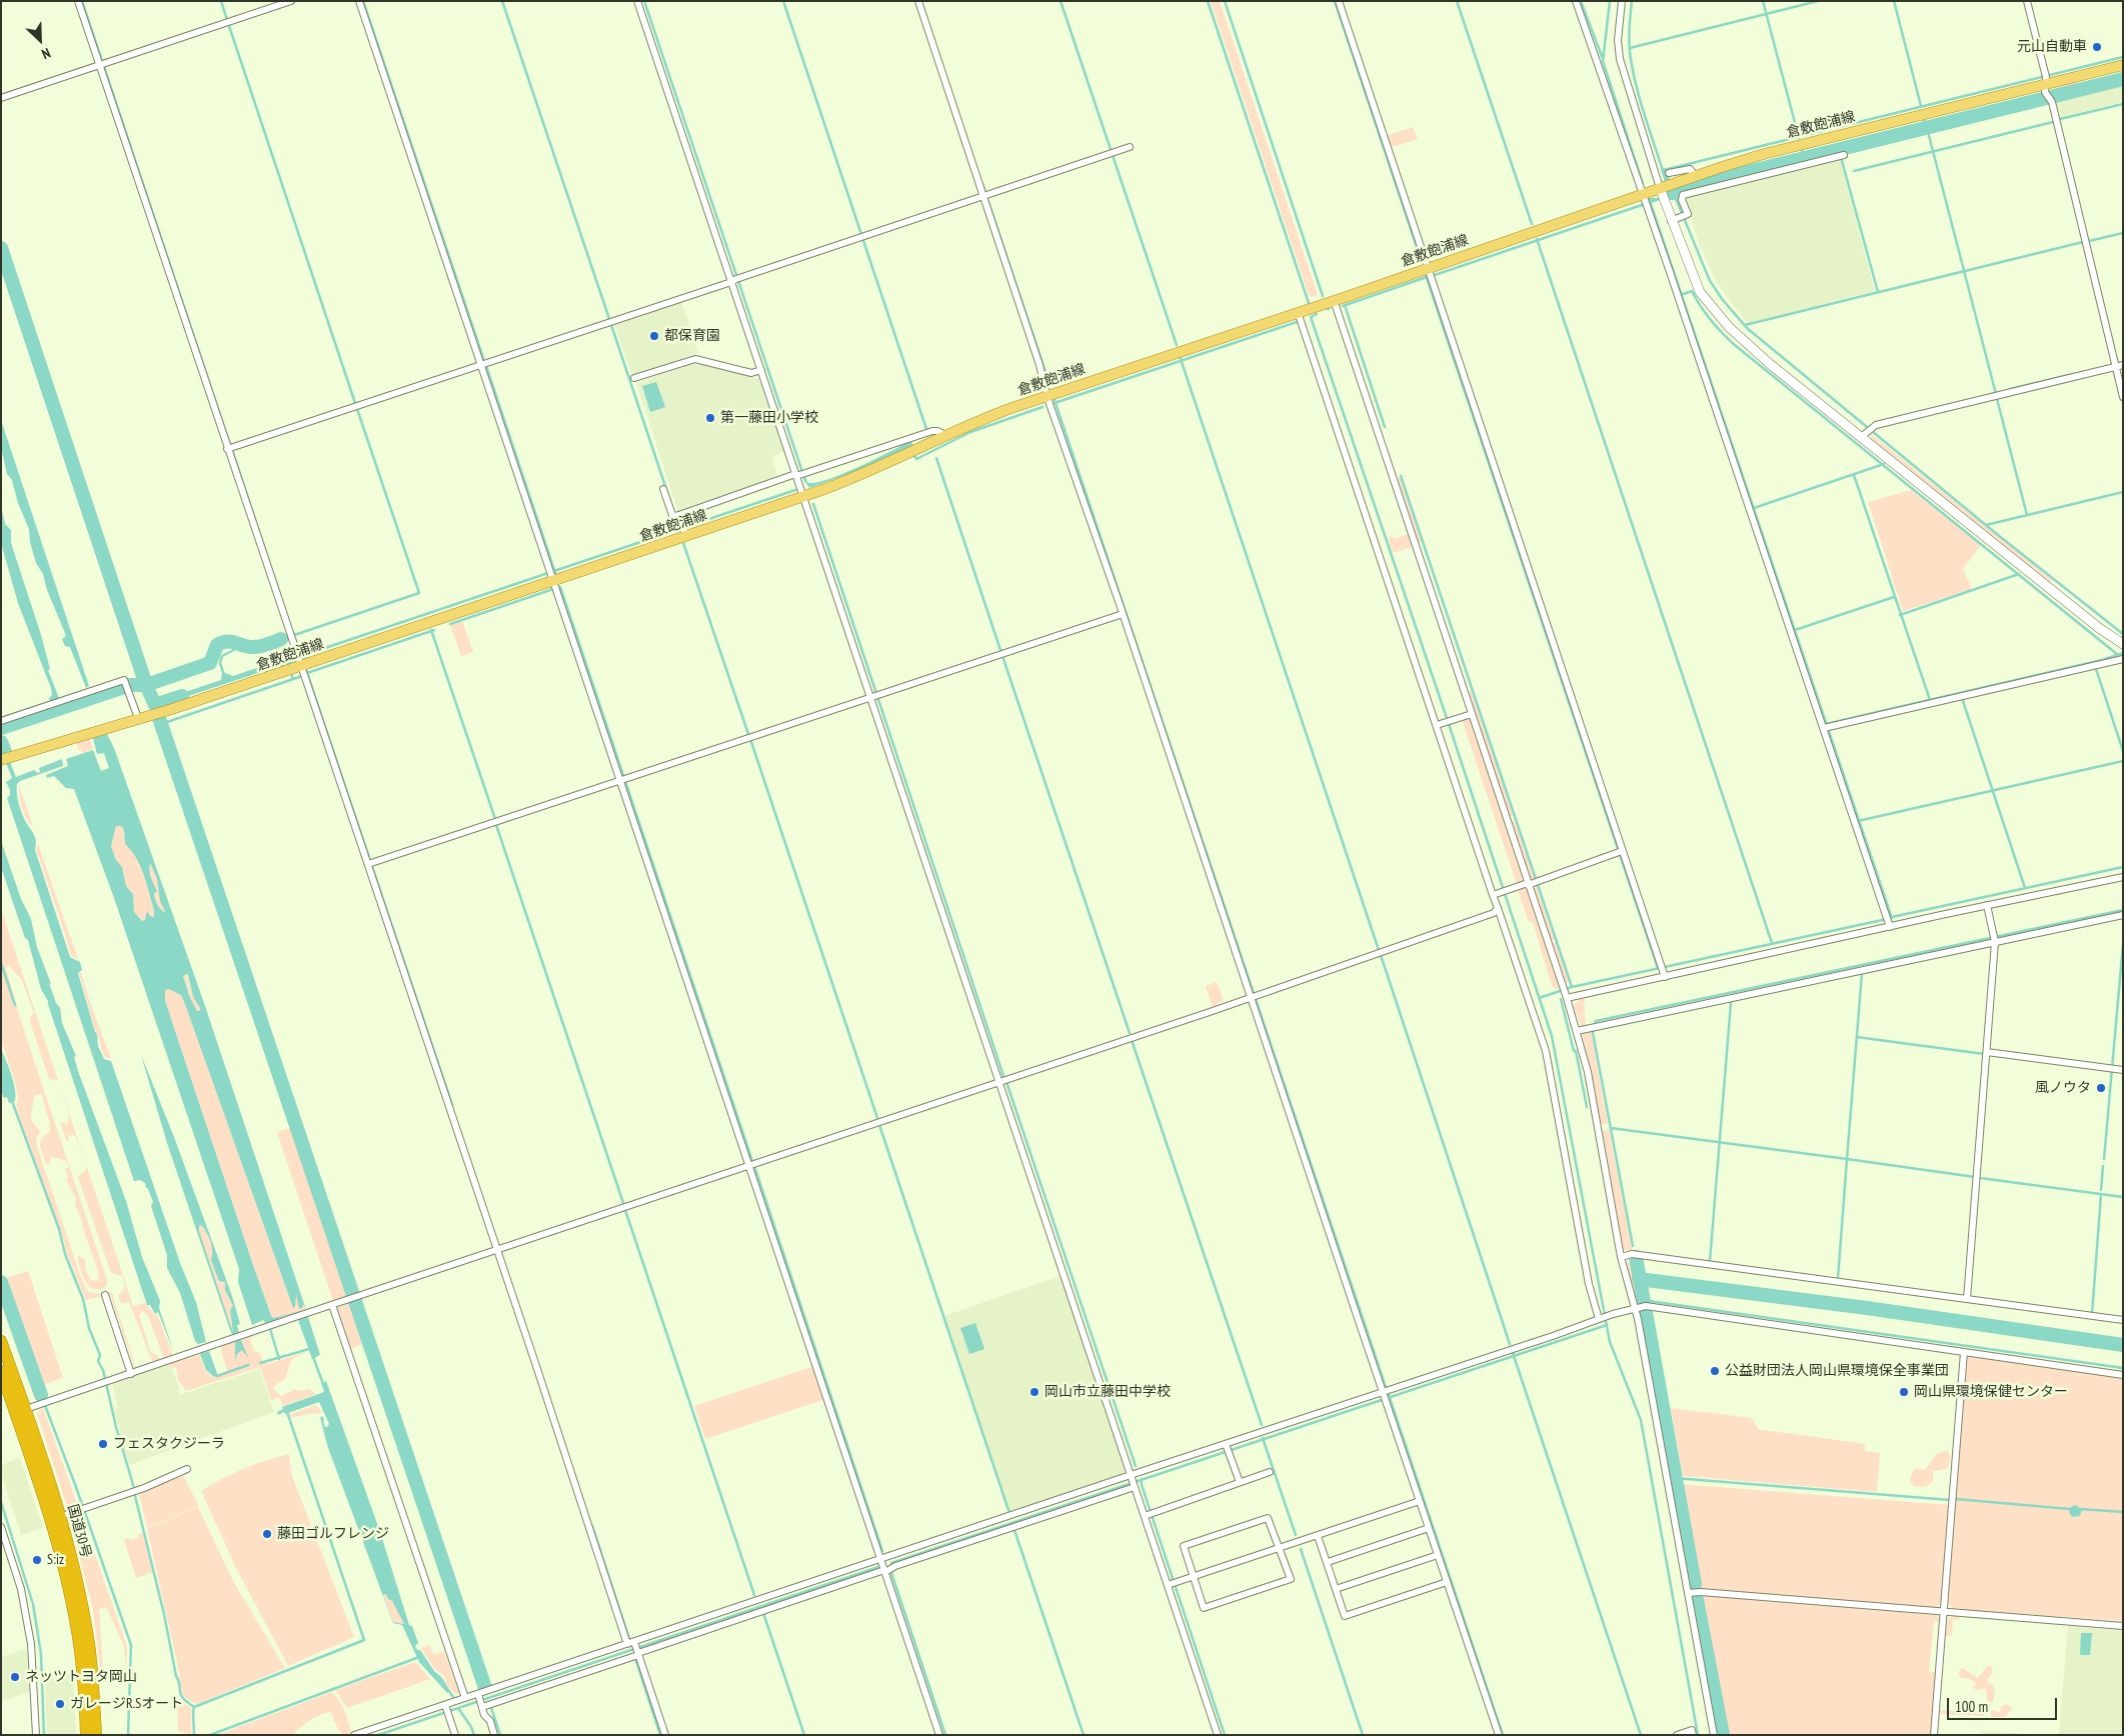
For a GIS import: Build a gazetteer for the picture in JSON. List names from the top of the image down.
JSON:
{
  "streets": {
    "highway": ["国道30号"],
    "main road": ["倉敷飽浦線"]
  },
  "places": [
    "元山自動車",
    "都保育園",
    "第一藤田小学校",
    "風ノウタ",
    "公益財団法人岡山県環境保全事業団",
    "岡山市立藤田中学校",
    "岡山県環境保健センター",
    "フェスタクジーラ",
    "藤田ゴルフレンジ",
    "S:iz",
    "ネッツトヨタ岡山",
    "ガレージR.Sオート"
  ],
  "scale_bar": "100 m",
  "north": "bottom right"
}
